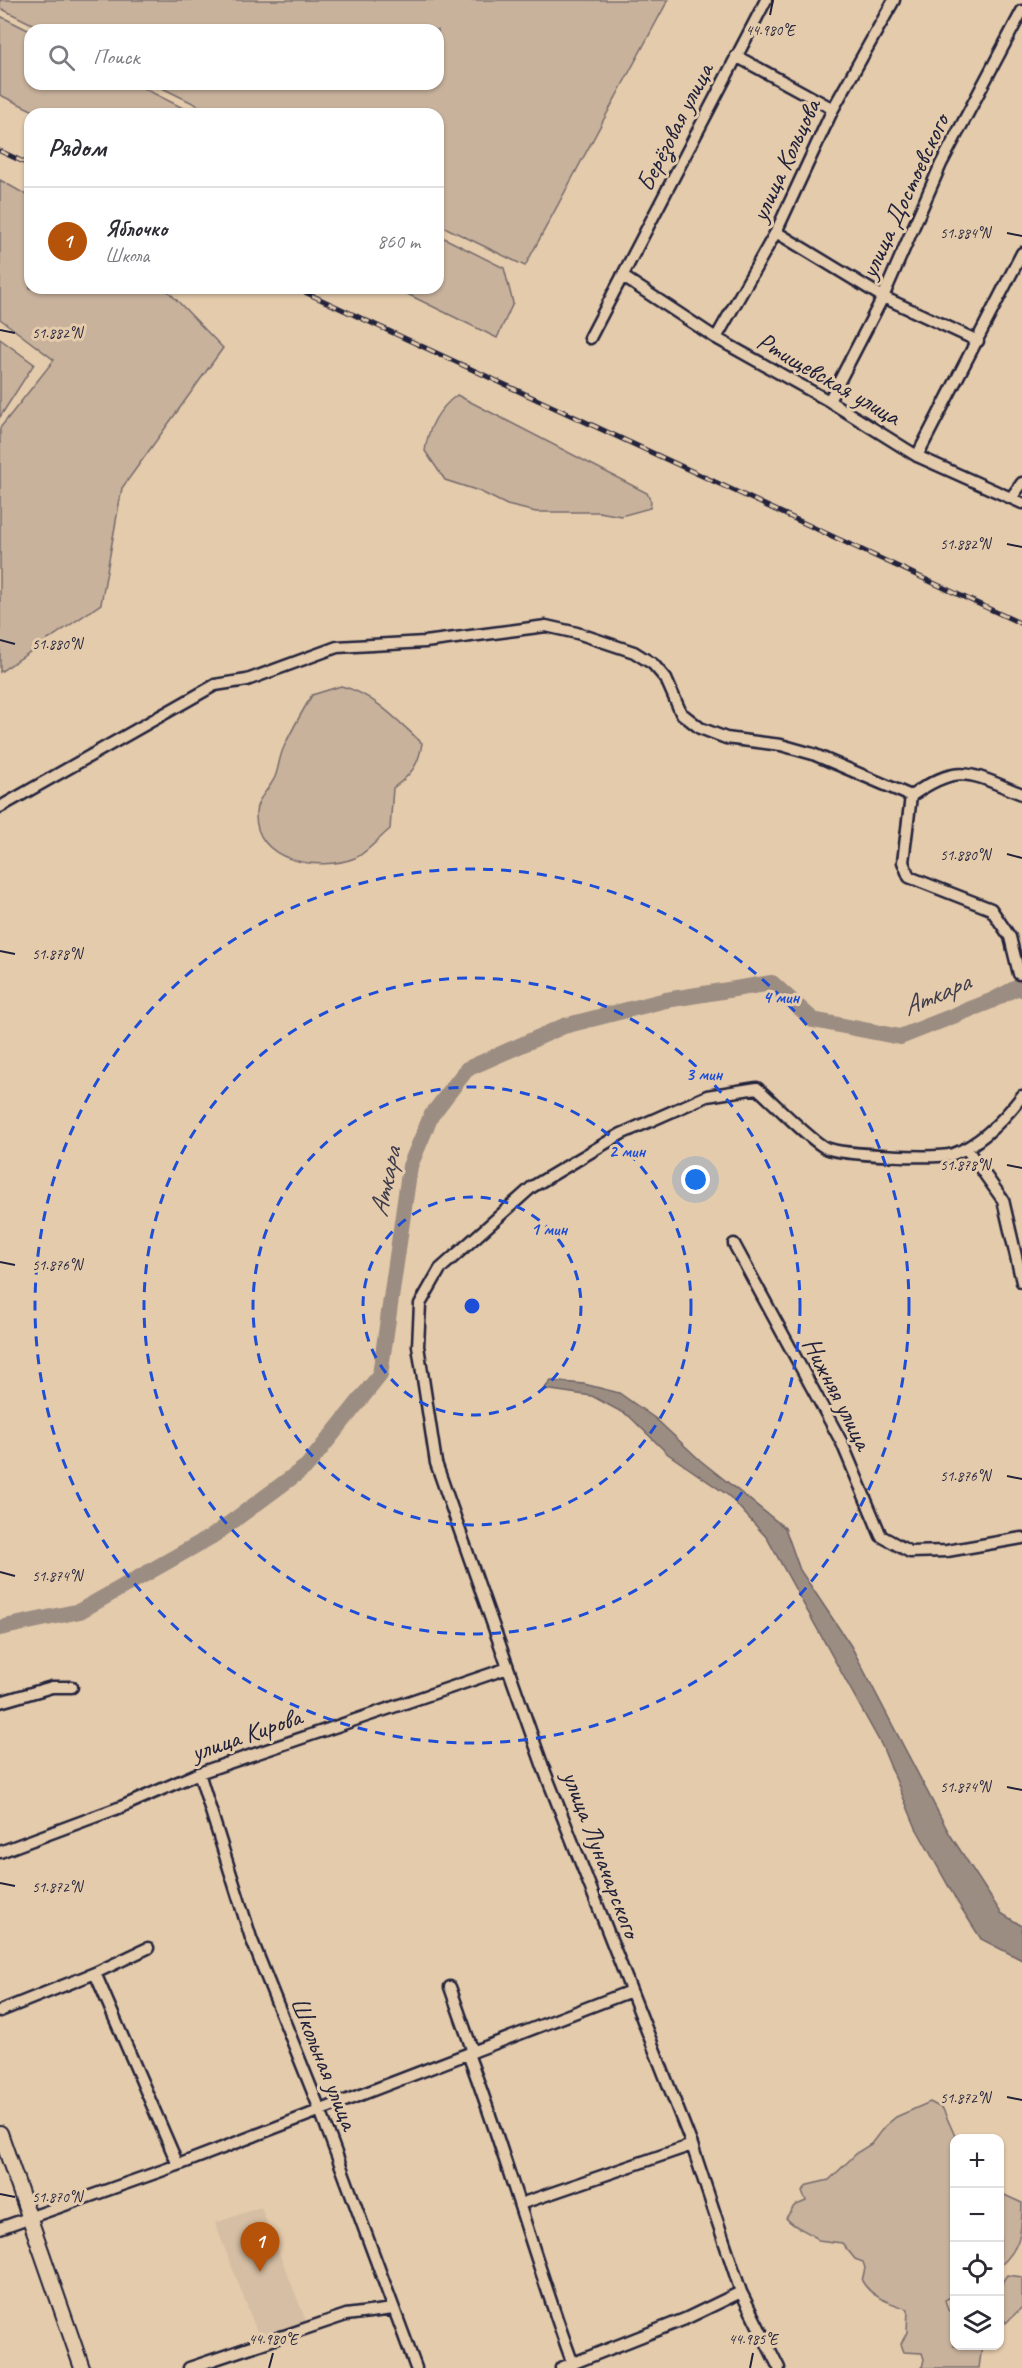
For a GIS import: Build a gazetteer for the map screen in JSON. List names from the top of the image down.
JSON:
{
  "streets": {
    "street": [
      "Берёзовая улица",
      "улица Кольцова",
      "улица Достоевского",
      "Ртищевская улица",
      "Нижняя улица",
      "улица Кирова",
      "улица Луначарского",
      "Школьная улица"
    ]
  },
  "crossings": [
    ["Берёзовая улица", "Ртищевская улица"],
    ["улица Кольцова", "Ртищевская улица"],
    ["улица Достоевского", "Ртищевская улица"],
    ["улица Кирова", "улица Луначарского"],
    ["улица Кирова", "Школьная улица"]
  ],
  "water": ["Аткара"],
  "page": {
    "search": "Поиск",
    "heading": "Рядом",
    "list": [
      {
        "mark": "1",
        "name": "Яблочко",
        "note": "Школа",
        "value": "860 m"
      }
    ],
    "map_buttons": ["+", "−"],
    "pins": "1"
  },
  "coordinates": [
    "44.980°E",
    "51.884°N",
    "51.882°N",
    "51.880°N",
    "51.878°N",
    "51.876°N",
    "51.874°N",
    "51.872°N",
    "51.870°N",
    "44.985°E"
  ],
  "rings": [
    "4 мин",
    "3 мин",
    "2 мин",
    "1 мин"
  ]
}
